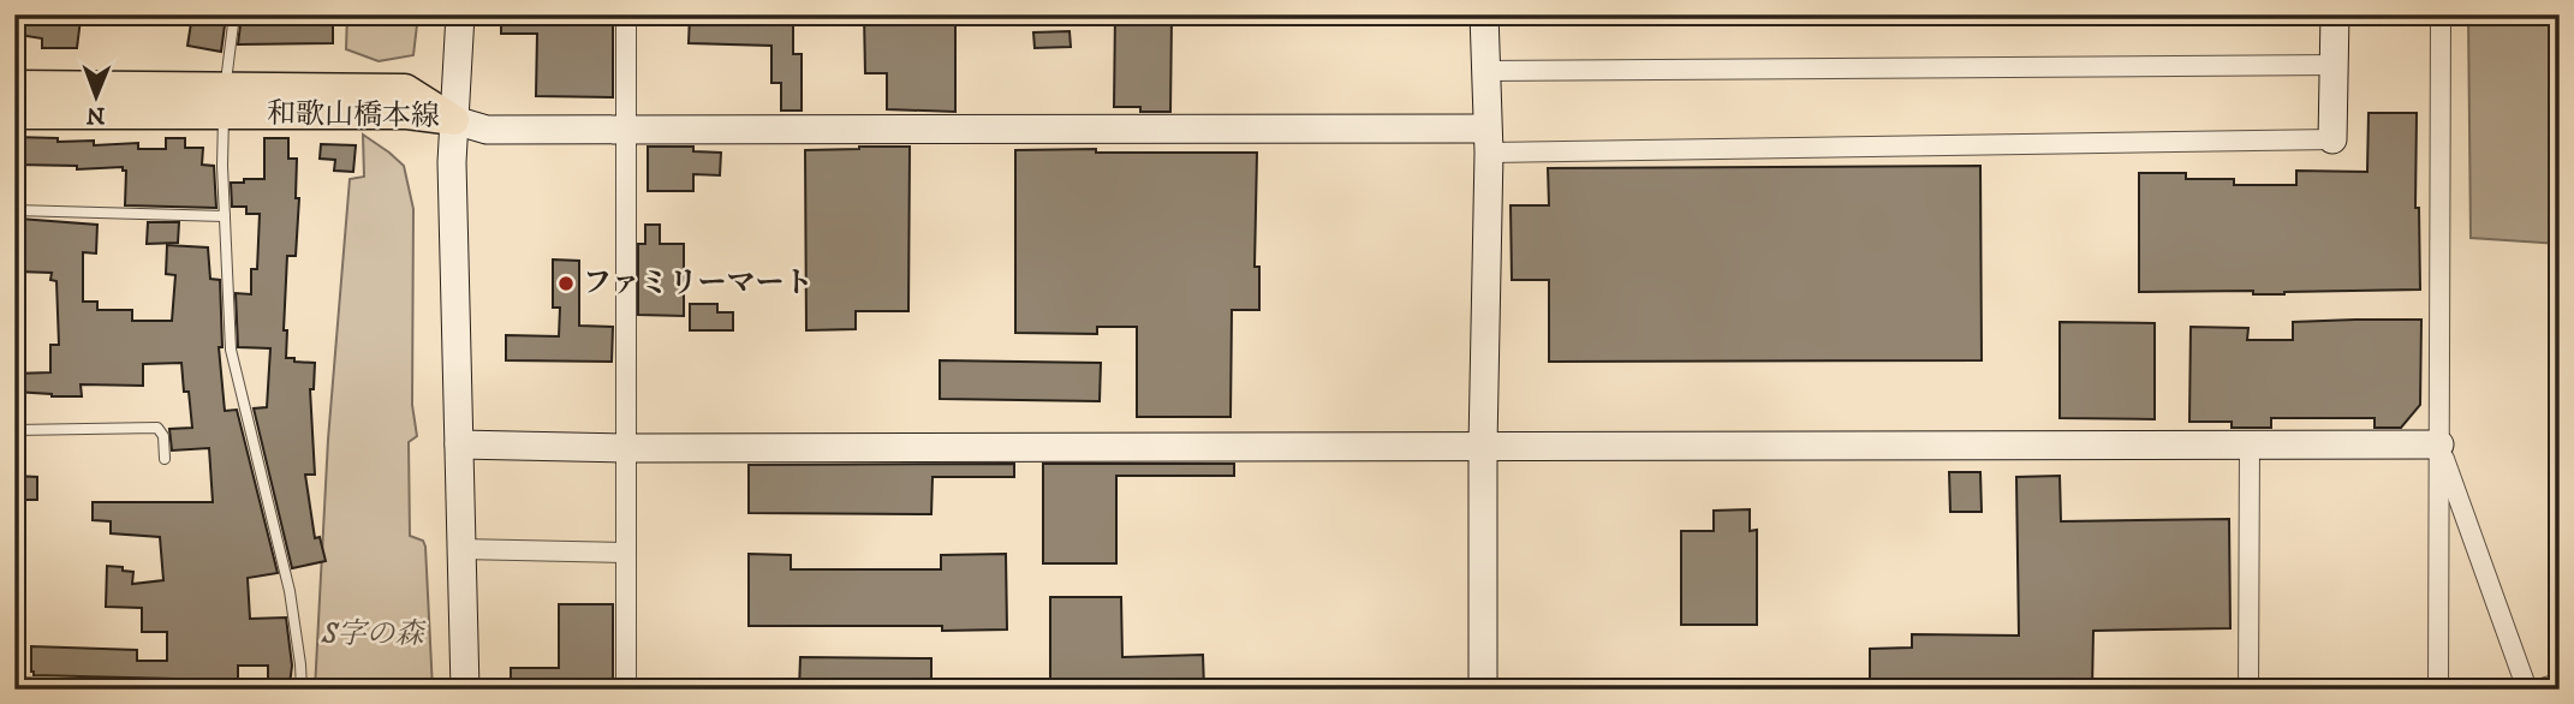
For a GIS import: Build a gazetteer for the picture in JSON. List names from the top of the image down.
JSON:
{
  "streets": {
    "main road": ["和歌山橋本線"]
  },
  "parks": ["S字の森"],
  "places": ["ファミリーマート"],
  "north": "bottom"
}
